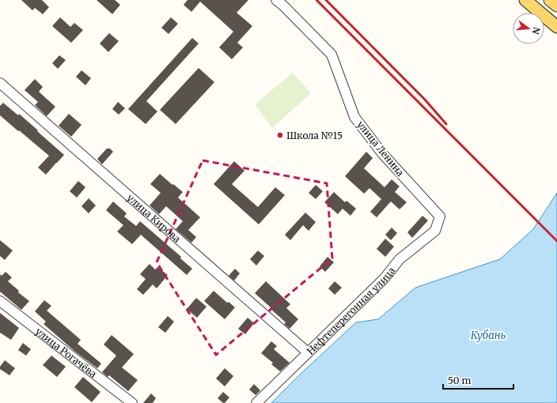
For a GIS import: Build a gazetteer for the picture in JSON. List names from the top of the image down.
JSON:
{
  "streets": {
    "street": [
      "улица Ленина",
      "улица Кирова",
      "Нефтеперегонная улица",
      "улица Рогачёва"
    ]
  },
  "crossings": [
    ["улица Ленина", "Нефтеперегонная улица"],
    ["улица Кирова", "Нефтеперегонная улица"]
  ],
  "water": ["Кубань"],
  "places": ["Школа №15"],
  "scale_bar": "50 m",
  "north": "right"
}
